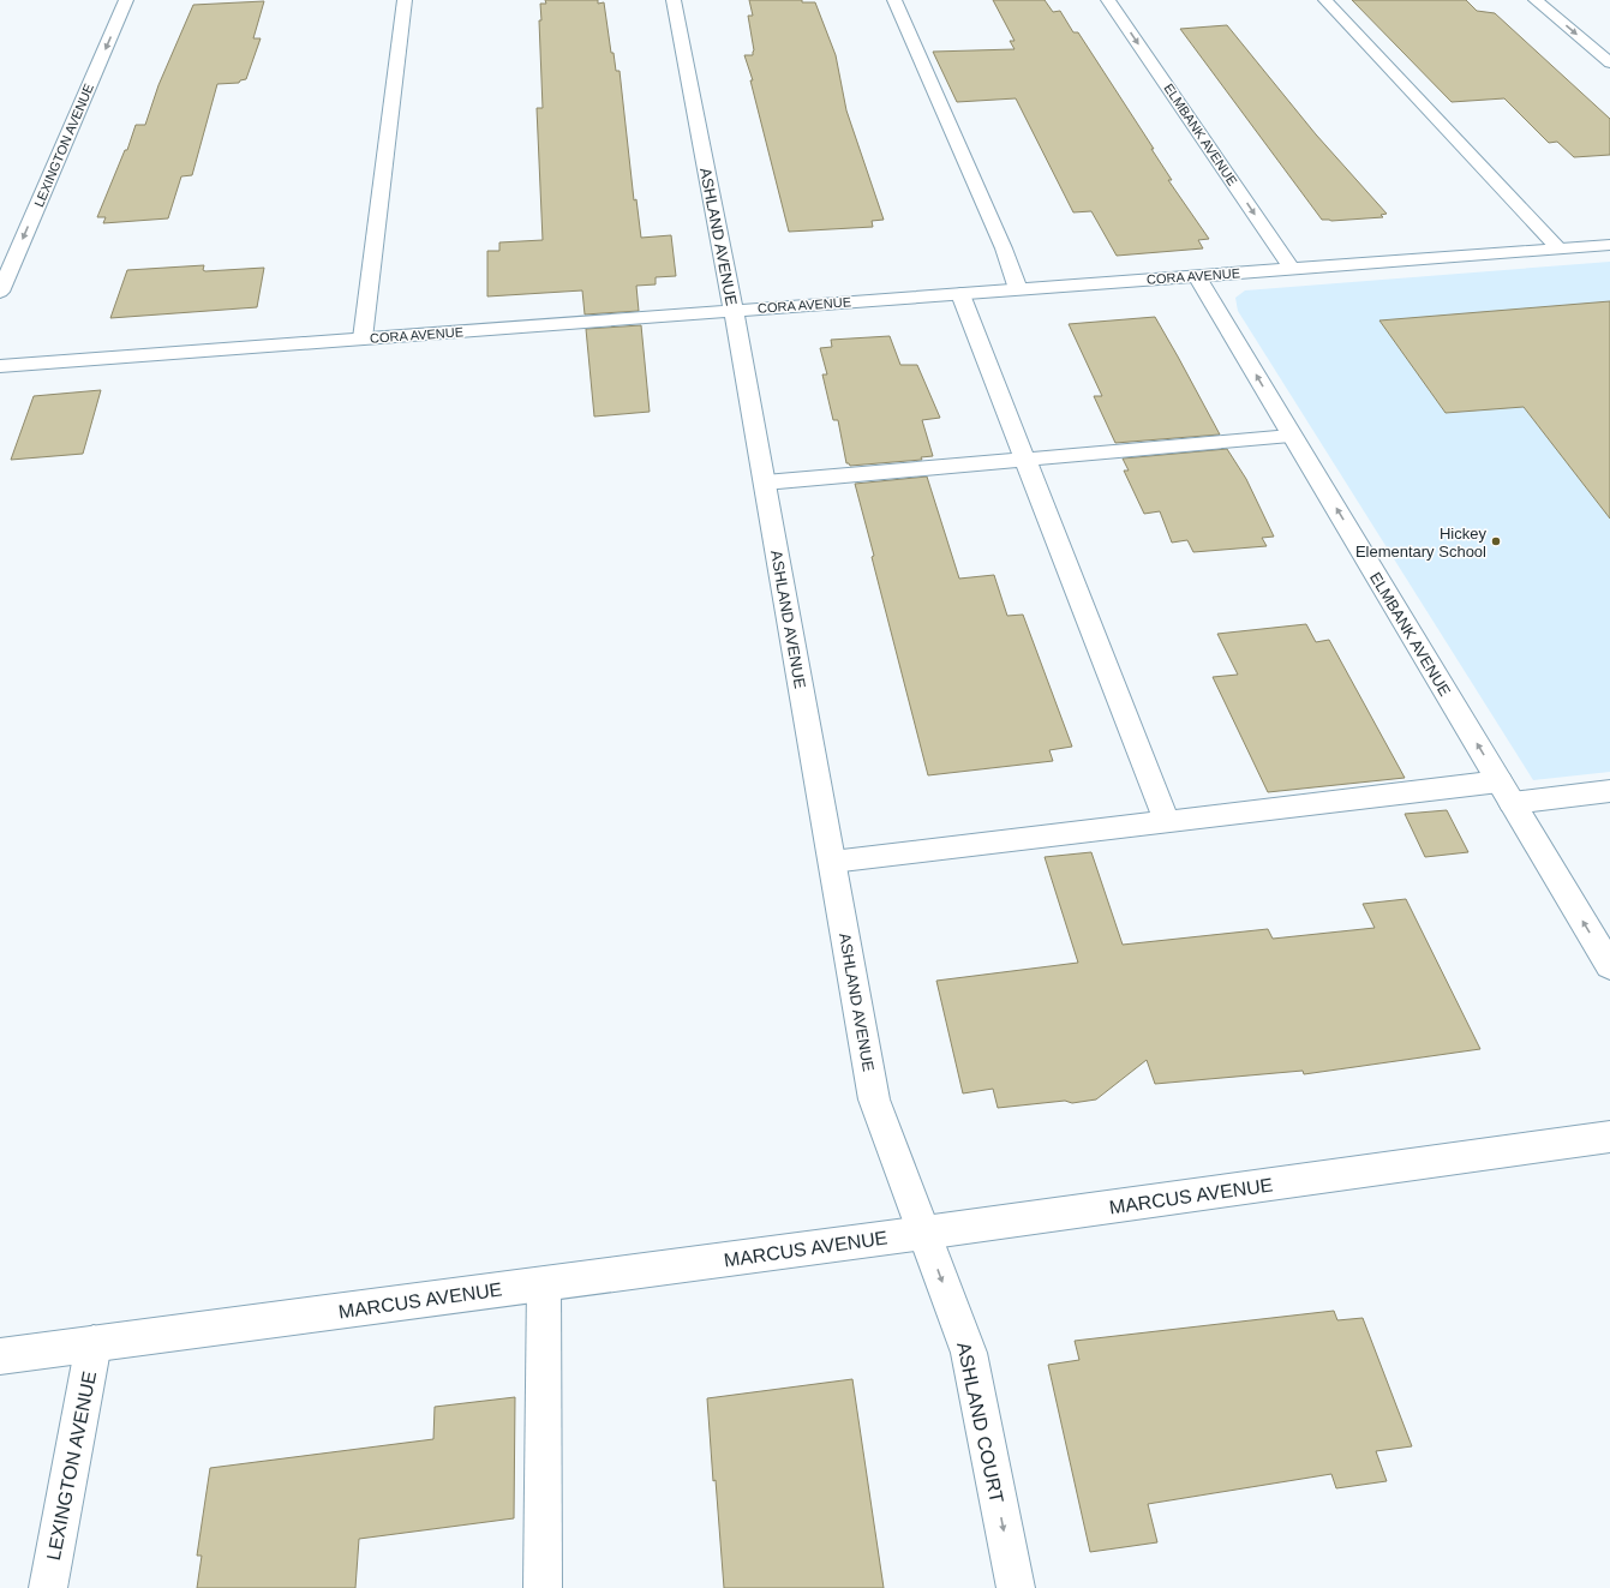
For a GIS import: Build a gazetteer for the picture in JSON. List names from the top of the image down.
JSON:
{
  "streets": {
    "street": [
      "ELMBANK AVENUE",
      "LEXINGTON AVENUE",
      "ASHLAND AVENUE",
      "CORA AVENUE",
      "MARCUS AVENUE",
      "ASHLAND COURT"
    ]
  },
  "crossings": [
    ["ELMBANK AVENUE", "CORA AVENUE"],
    ["LEXINGTON AVENUE", "MARCUS AVENUE"],
    ["ASHLAND AVENUE", "CORA AVENUE"],
    ["ASHLAND AVENUE", "MARCUS AVENUE"],
    ["ASHLAND AVENUE", "ASHLAND COURT"],
    ["MARCUS AVENUE", "ASHLAND COURT"]
  ],
  "one_way": ["LEXINGTON AVENUE", "ASHLAND COURT"],
  "places": ["Hickey Elementary School"]
}
